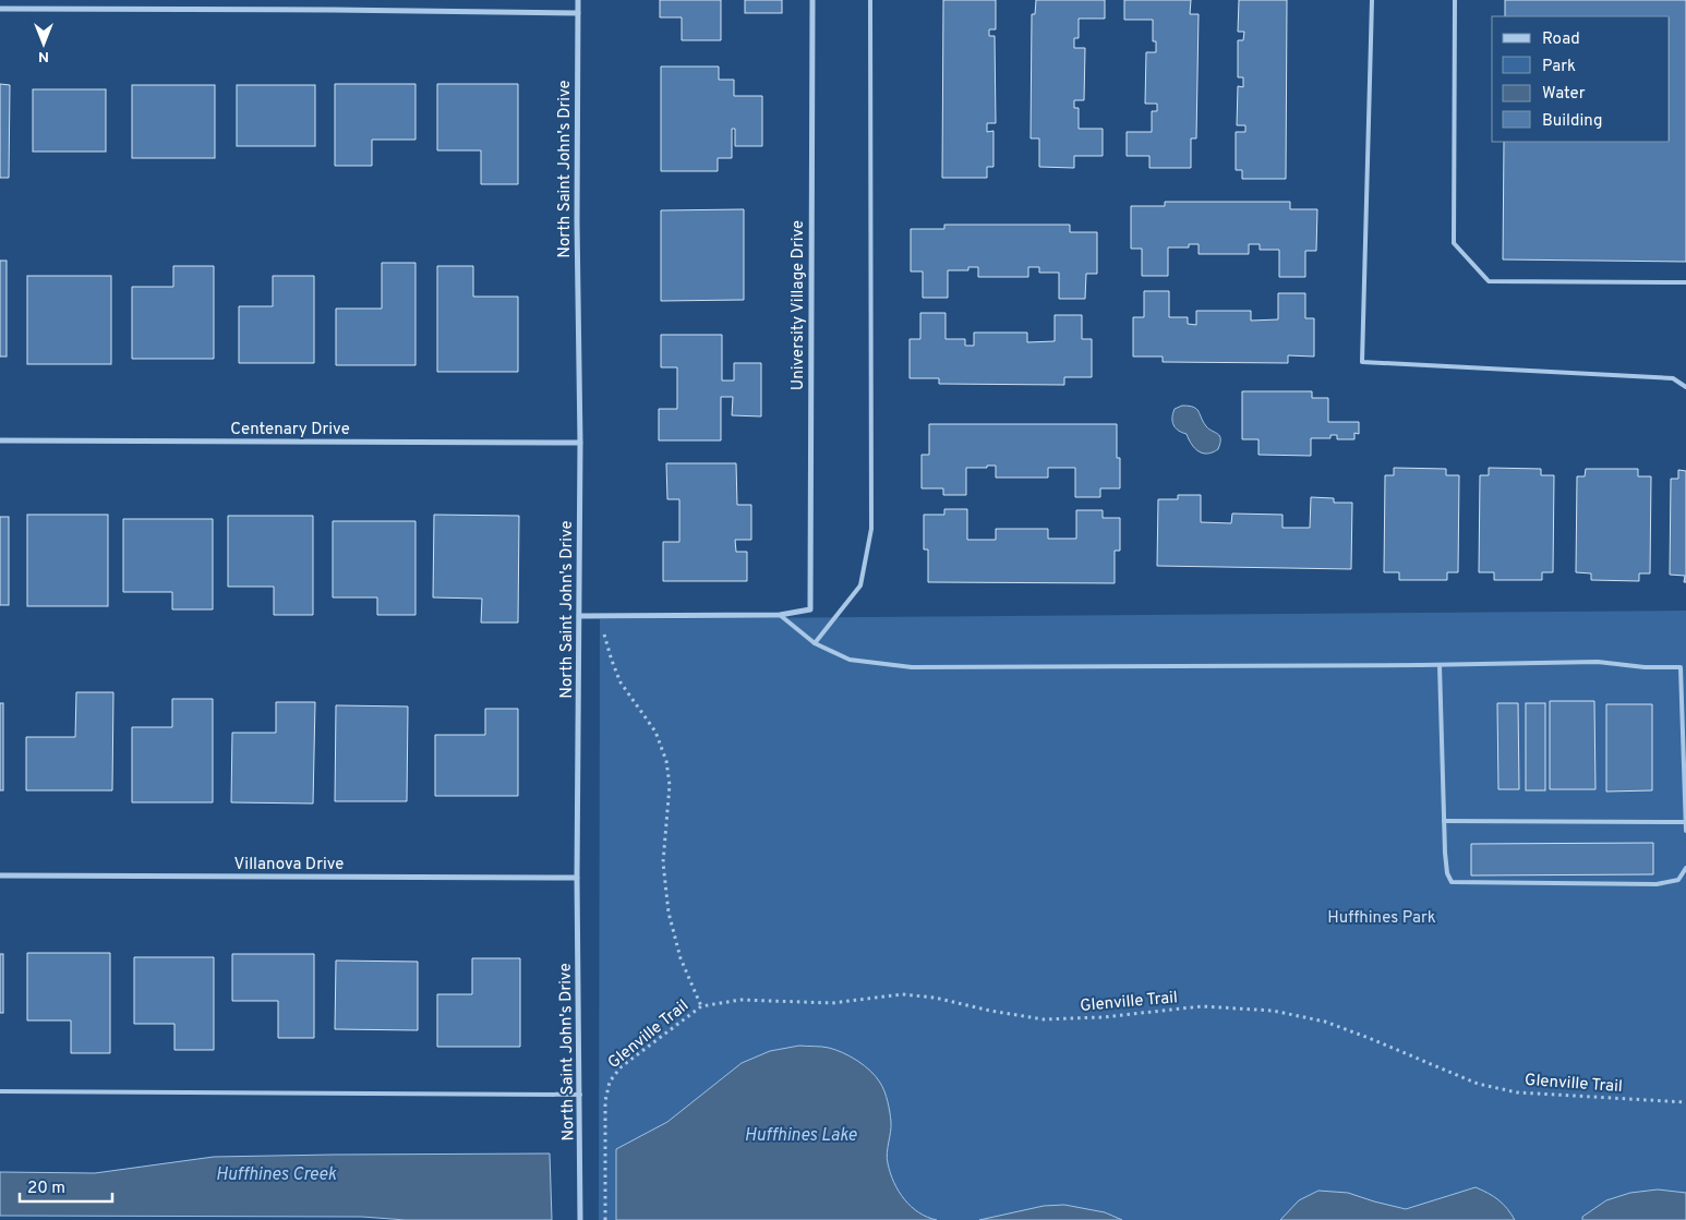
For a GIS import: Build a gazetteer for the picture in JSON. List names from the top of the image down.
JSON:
{
  "streets": {
    "street": [
      "North Saint John's Drive",
      "University Village Drive",
      "Centenary Drive",
      "Villanova Drive"
    ],
    "path": ["Glenville Trail"]
  },
  "crossings": [
    ["North Saint John's Drive", "Centenary Drive"],
    ["North Saint John's Drive", "Villanova Drive"]
  ],
  "water": ["Huffhines Lake", "Huffhines Creek"],
  "parks": ["Huffhines Park"],
  "legend": [
    "Road",
    "Park",
    "Water",
    "Building"
  ],
  "scale_bar": "20 m",
  "north": "bottom"
}
